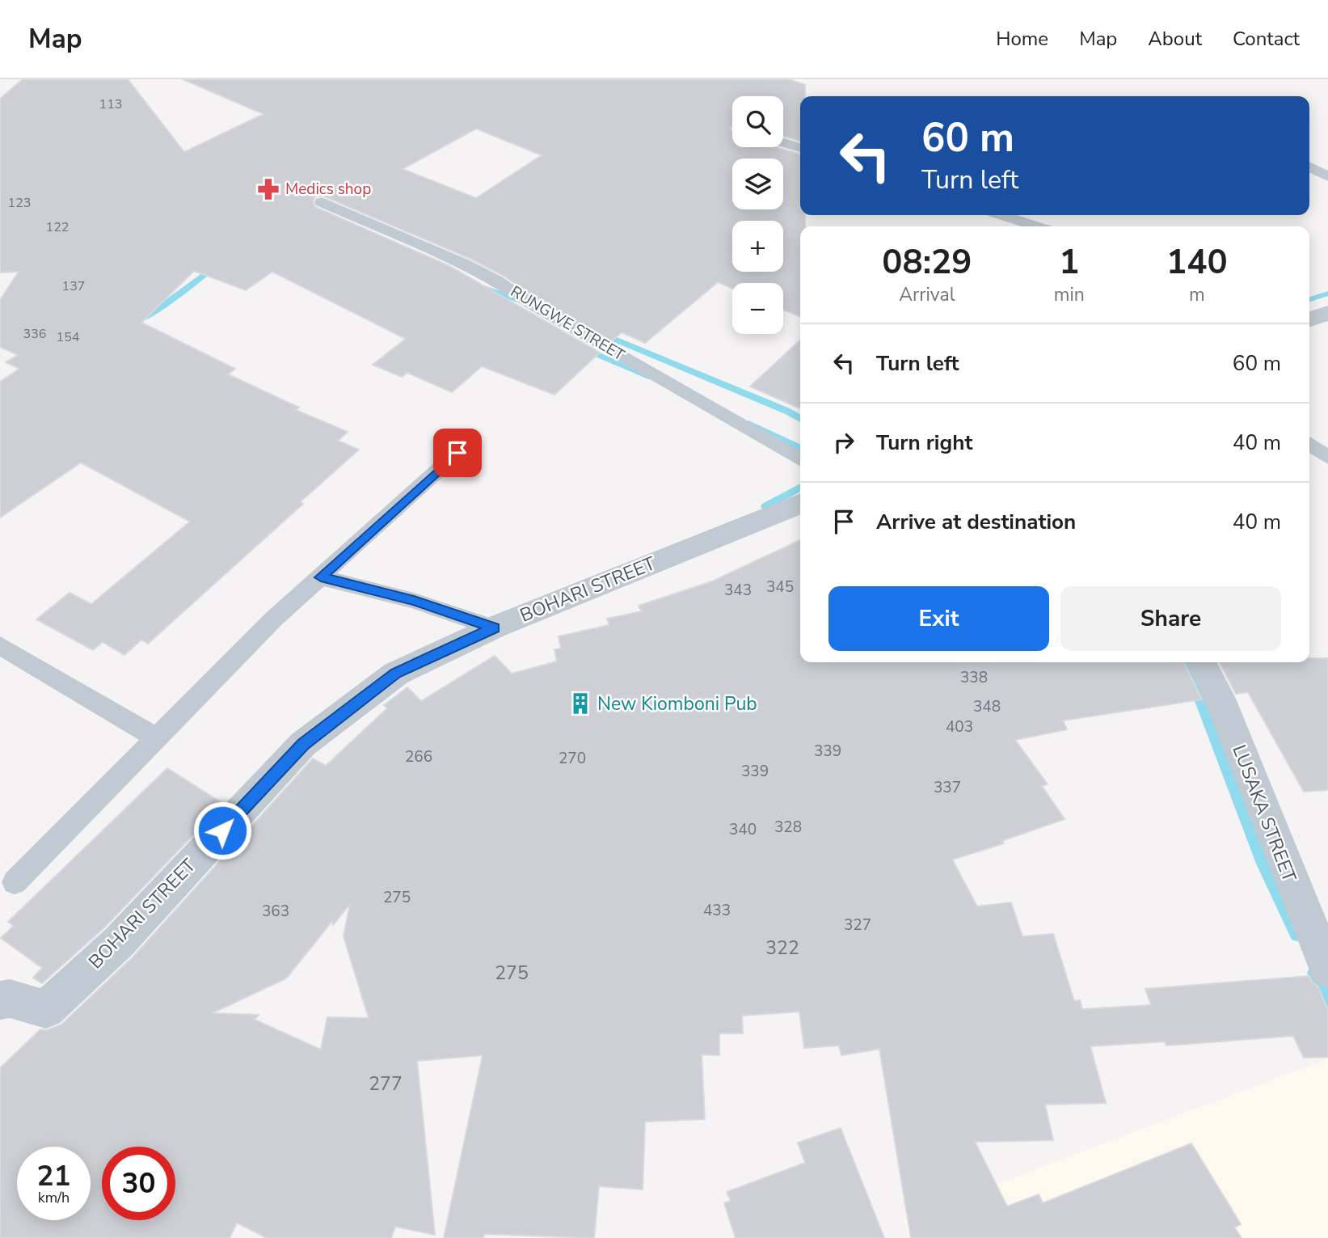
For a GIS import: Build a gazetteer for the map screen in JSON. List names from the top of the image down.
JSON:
{
  "streets": {
    "street": ["BOHARI STREET", "LUSAKA STREET"],
    "lane": ["RUNGWE STREET"]
  },
  "places": {
    "pharmacy": ["Medics shop"],
    "building": ["New Kiomboni Pub"]
  },
  "house_numbers": [
    "113",
    "123",
    "122",
    "137",
    "336",
    "154",
    "345",
    "343",
    "338",
    "348",
    "403",
    "339",
    "266",
    "270",
    "339",
    "337",
    "328",
    "340",
    "275",
    "433",
    "363",
    "327",
    "322",
    "275",
    "277"
  ],
  "page": {
    "header": "Map",
    "nav": [
      "Home",
      "Map",
      "About",
      "Contact"
    ],
    "map_buttons": ["+", "−"],
    "turn": ["60 m", "Turn left"],
    "eta": [
      "08:29",
      "Arrival",
      "1",
      "min",
      "140",
      "m"
    ],
    "list": [
      {
        "name": "Turn left",
        "value": "60 m"
      },
      {
        "name": "Turn right",
        "value": "40 m"
      },
      {
        "name": "Arrive at destination",
        "value": "40 m"
      }
    ],
    "buttons": ["Exit", "Share"],
    "speed": "21 km/h",
    "limit": "30"
  }
}
